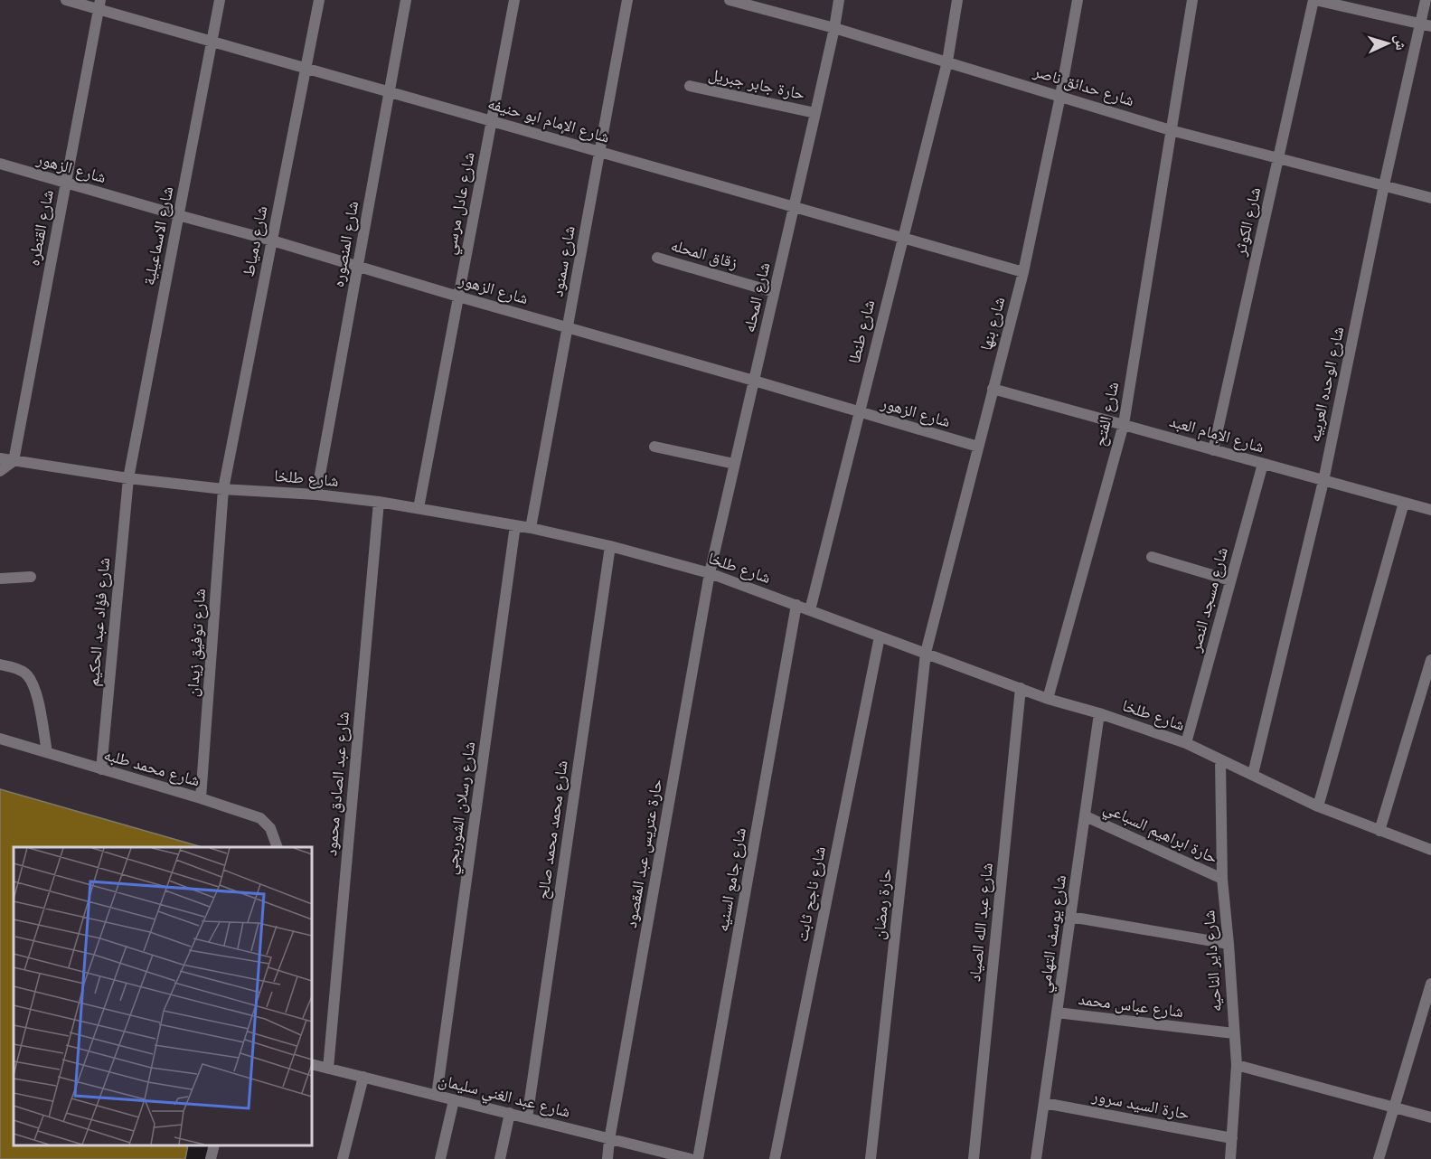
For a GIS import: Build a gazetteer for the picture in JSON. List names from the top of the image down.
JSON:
{
  "streets": {
    "street": [
      "حارة جابر جبريل",
      "شارع حدائق ناصر",
      "شارع الإمام ابو حنيفه",
      "شارع الزهور",
      "شارع عادل مرسي",
      "شارع الكوثر",
      "شارع القنطره",
      "شارع الاسماعيلية",
      "شارع دمياط",
      "شارع المنصوره",
      "زقاق المحله",
      "شارع سمنود",
      "شارع المحله",
      "شارع بنها",
      "شارع طنطا",
      "شارع الوحده العربيه",
      "شارع الفتح",
      "شارع الإمام العبد",
      "شارع طلخا",
      "شارع مسجد النصر",
      "شارع فؤاد عبد الحكيم",
      "شارع توفيق زيدان",
      "شارع محمد طلبه",
      "شارع عبد الصادق محمود",
      "شارع رسلان الشوربجي",
      "شارع محمد محمد صالح",
      "حارة ابراهيم السباعي",
      "حارة عتريس عبد المقصود",
      "شارع جامع السنيه",
      "شارع ناجح ثابت",
      "حارة رمضان",
      "شارع عبد الله الصياد",
      "شارع يوسف التهامي",
      "شارع داير الناحيه",
      "شارع عباس محمد",
      "شارع عبد الغني سليمان",
      "حارة السيد سرور"
    ]
  },
  "crossings": [
    ["حارة جابر جبريل", "شارع المحله"],
    ["شارع حدائق ناصر", "شارع الكوثر"],
    ["شارع حدائق ناصر", "شارع المحله"],
    ["شارع حدائق ناصر", "شارع بنها"],
    ["شارع حدائق ناصر", "شارع طنطا"],
    ["شارع حدائق ناصر", "شارع الوحده العربيه"],
    ["شارع حدائق ناصر", "شارع الفتح"],
    ["شارع الإمام ابو حنيفه", "شارع عادل مرسي"],
    ["شارع الإمام ابو حنيفه", "شارع القنطره"],
    ["شارع الإمام ابو حنيفه", "شارع الاسماعيلية"],
    ["شارع الإمام ابو حنيفه", "شارع دمياط"],
    ["شارع الإمام ابو حنيفه", "شارع المنصوره"],
    ["شارع الإمام ابو حنيفه", "شارع سمنود"],
    ["شارع الإمام ابو حنيفه", "شارع المحله"],
    ["شارع الإمام ابو حنيفه", "شارع بنها"],
    ["شارع الإمام ابو حنيفه", "شارع طنطا"],
    ["شارع الزهور", "شارع عادل مرسي"],
    ["شارع الزهور", "شارع القنطره"],
    ["شارع الزهور", "شارع الاسماعيلية"],
    ["شارع الزهور", "شارع دمياط"],
    ["شارع الزهور", "شارع المنصوره"],
    ["شارع الزهور", "شارع سمنود"],
    ["شارع الزهور", "شارع المحله"],
    ["شارع الزهور", "شارع بنها"],
    ["شارع الزهور", "شارع طنطا"],
    ["شارع عادل مرسي", "شارع طلخا"],
    ["شارع الكوثر", "شارع الإمام العبد"],
    ["شارع القنطره", "شارع طلخا"],
    ["شارع الاسماعيلية", "شارع طلخا"],
    ["شارع الاسماعيلية", "شارع فؤاد عبد الحكيم"],
    ["شارع دمياط", "شارع طلخا"],
    ["شارع دمياط", "شارع توفيق زيدان"],
    ["شارع المنصوره", "شارع طلخا"],
    ["زقاق المحله", "شارع المحله"],
    ["شارع سمنود", "شارع طلخا"],
    ["شارع المحله", "شارع طلخا"],
    ["شارع المحله", "حارة عتريس عبد المقصود"],
    ["شارع بنها", "شارع الإمام العبد"],
    ["شارع بنها", "شارع طلخا"],
    ["شارع بنها", "حارة رمضان"],
    ["شارع طنطا", "شارع طلخا"],
    ["شارع الوحده العربيه", "شارع الإمام العبد"],
    ["شارع الوحده العربيه", "شارع طلخا"],
    ["شارع الفتح", "شارع الإمام العبد"],
    ["شارع الفتح", "شارع طلخا"],
    ["شارع الإمام العبد", "شارع مسجد النصر"],
    ["شارع طلخا", "شارع مسجد النصر"],
    ["شارع طلخا", "شارع فؤاد عبد الحكيم"],
    ["شارع طلخا", "شارع توفيق زيدان"],
    ["شارع طلخا", "شارع عبد الصادق محمود"],
    ["شارع طلخا", "شارع رسلان الشوربجي"],
    ["شارع طلخا", "شارع محمد محمد صالح"],
    ["شارع طلخا", "حارة عتريس عبد المقصود"],
    ["شارع طلخا", "شارع جامع السنيه"],
    ["شارع طلخا", "شارع ناجح ثابت"],
    ["شارع طلخا", "حارة رمضان"],
    ["شارع طلخا", "شارع عبد الله الصياد"],
    ["شارع طلخا", "شارع يوسف التهامي"],
    ["شارع طلخا", "شارع داير الناحيه"],
    ["شارع فؤاد عبد الحكيم", "شارع محمد طلبه"],
    ["شارع توفيق زيدان", "شارع محمد طلبه"],
    ["شارع عبد الصادق محمود", "شارع عبد الغني سليمان"],
    ["شارع رسلان الشوربجي", "شارع عبد الغني سليمان"],
    ["شارع محمد محمد صالح", "شارع عبد الغني سليمان"],
    ["حارة ابراهيم السباعي", "شارع يوسف التهامي"],
    ["حارة ابراهيم السباعي", "شارع داير الناحيه"],
    ["حارة عتريس عبد المقصود", "شارع عبد الغني سليمان"],
    ["شارع يوسف التهامي", "شارع عباس محمد"],
    ["شارع يوسف التهامي", "حارة السيد سرور"],
    ["شارع داير الناحيه", "شارع عباس محمد"],
    ["شارع داير الناحيه", "حارة السيد سرور"]
  ],
  "north": "right"
}
